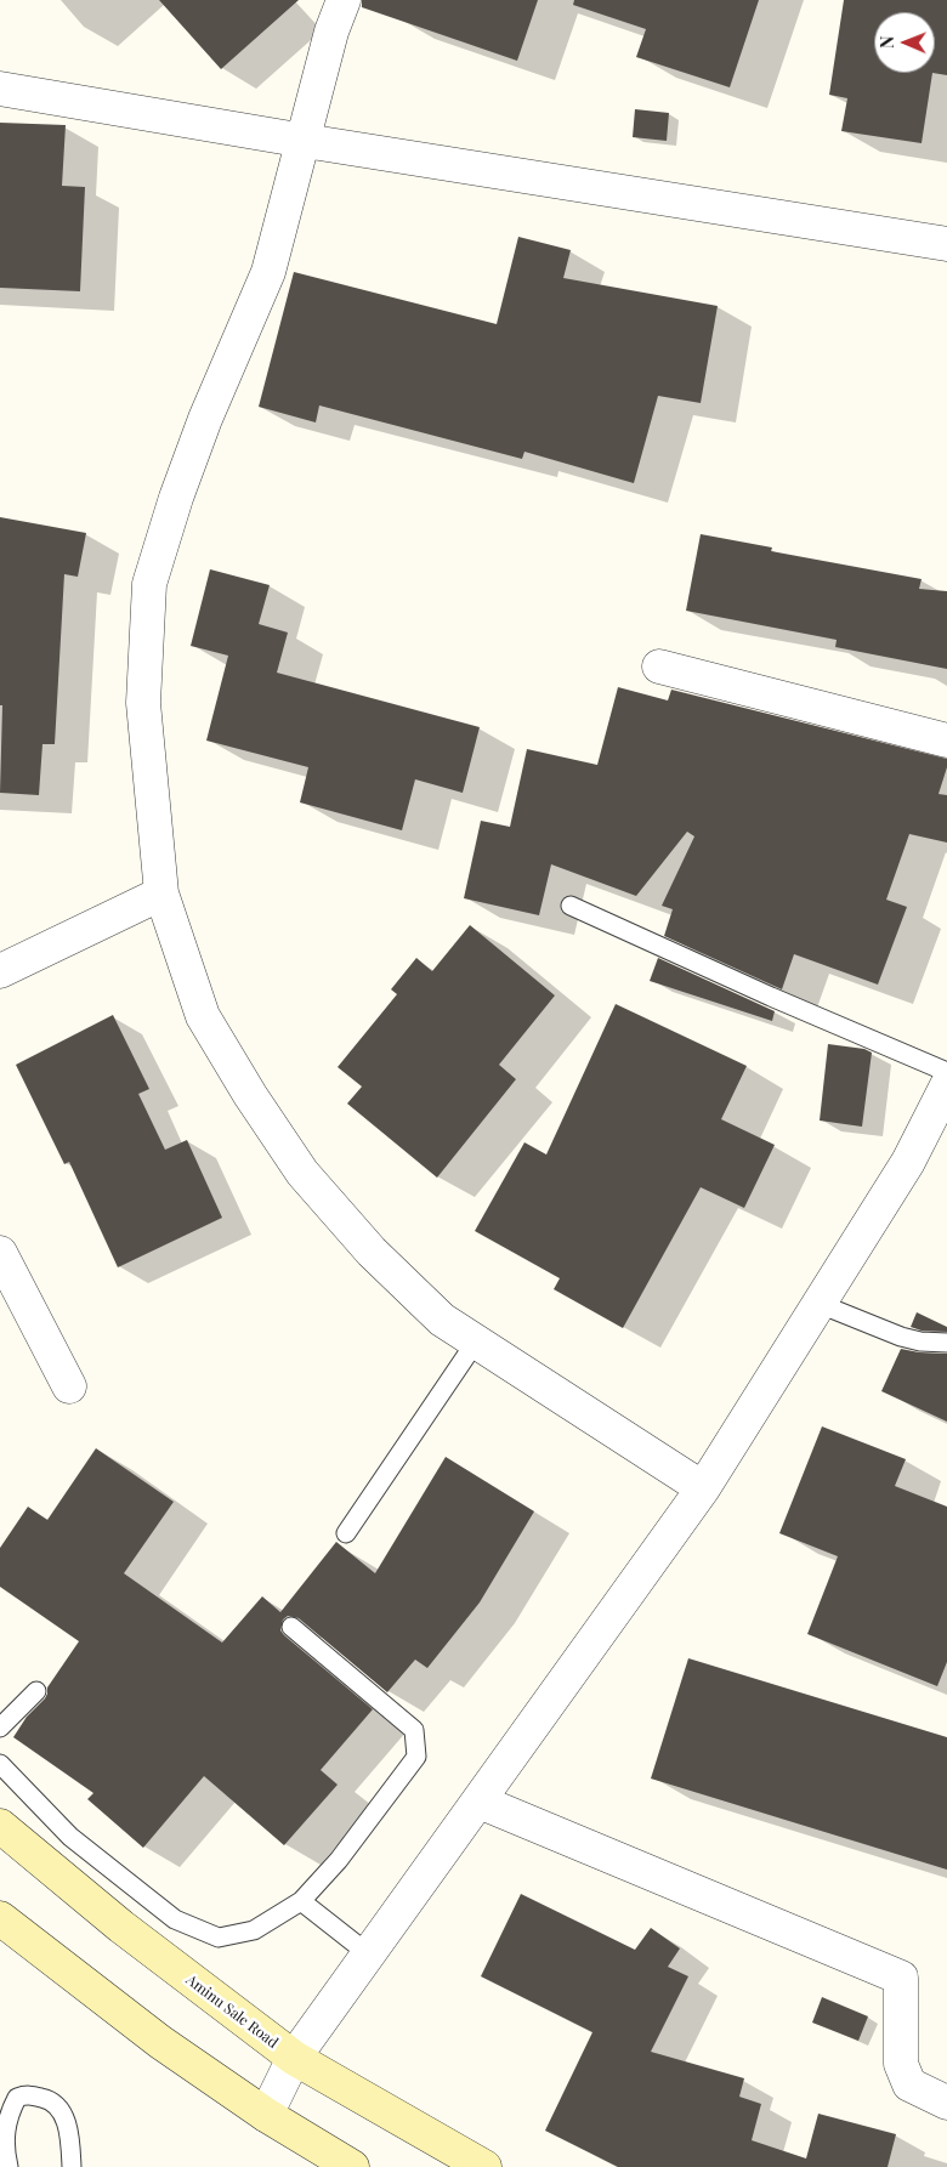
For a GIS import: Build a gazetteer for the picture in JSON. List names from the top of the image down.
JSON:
{
  "streets": {
    "street": ["Aminu Sale Road"]
  },
  "north": "left"
}
